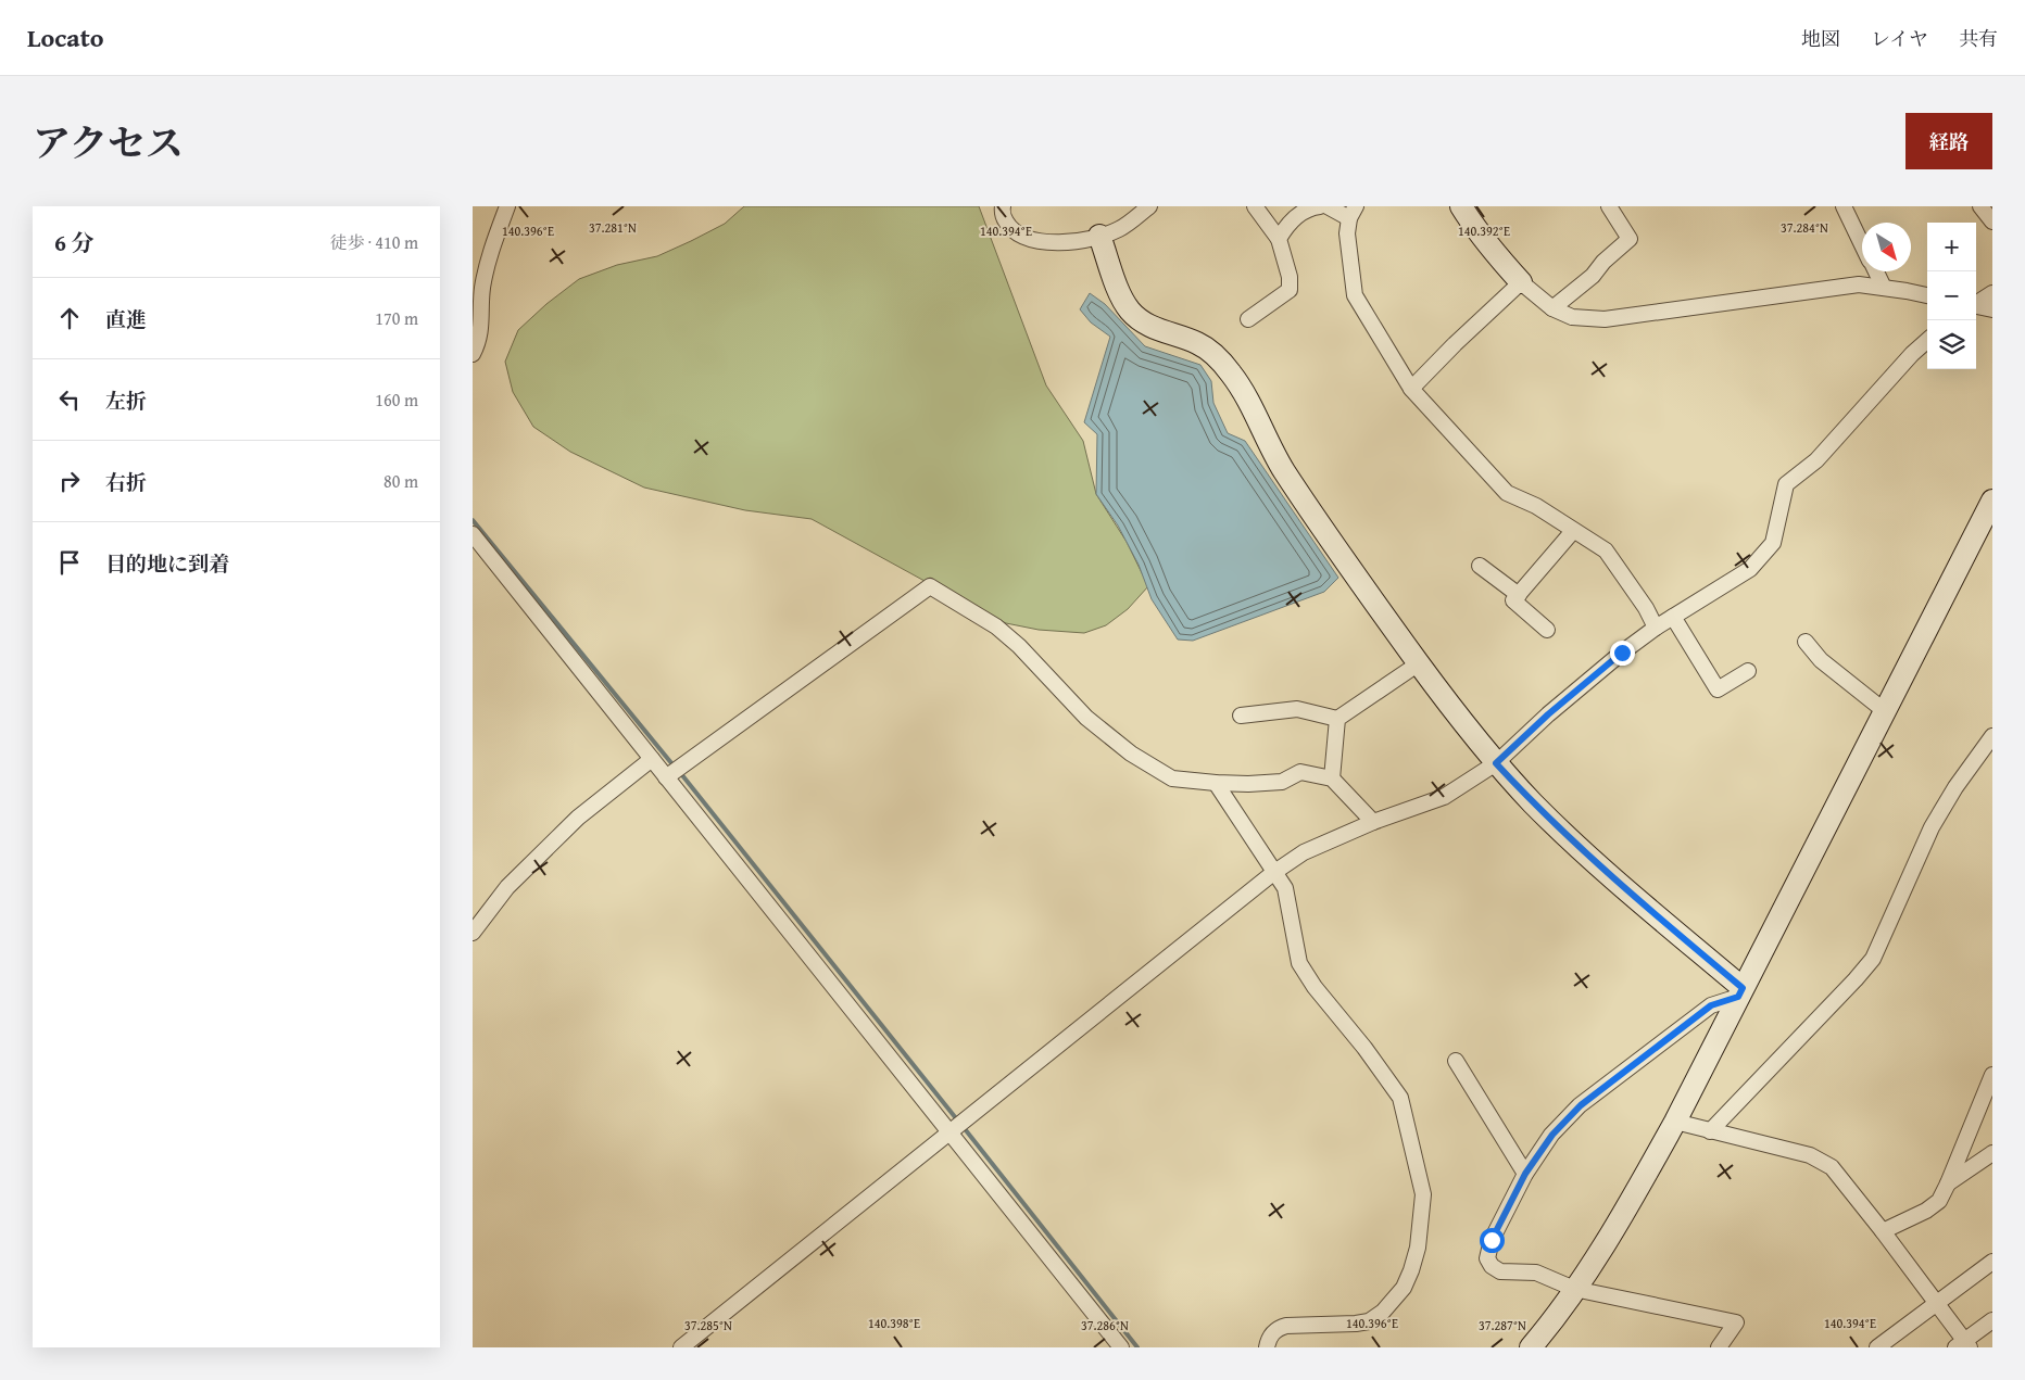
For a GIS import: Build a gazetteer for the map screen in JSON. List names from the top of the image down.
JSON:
{
  "north": "bottom right",
  "page": {
    "header": "Locato",
    "nav": ["地図", "レイヤ", "共有"],
    "title": "アクセス",
    "buttons": "経路",
    "heading": ["6 分", "徒歩 · 410 m"],
    "map_buttons": ["+", "−"],
    "list": [
      ["直進", "170 m"],
      ["左折", "160 m"],
      ["右折", "80 m"],
      "目的地に到着"
    ]
  },
  "coordinates": [
    "37.281°N",
    "37.284°N",
    "140.396°E",
    "140.394°E",
    "140.392°E",
    "140.398°E",
    "37.285°N",
    "37.286°N",
    "37.287°N"
  ]
}
